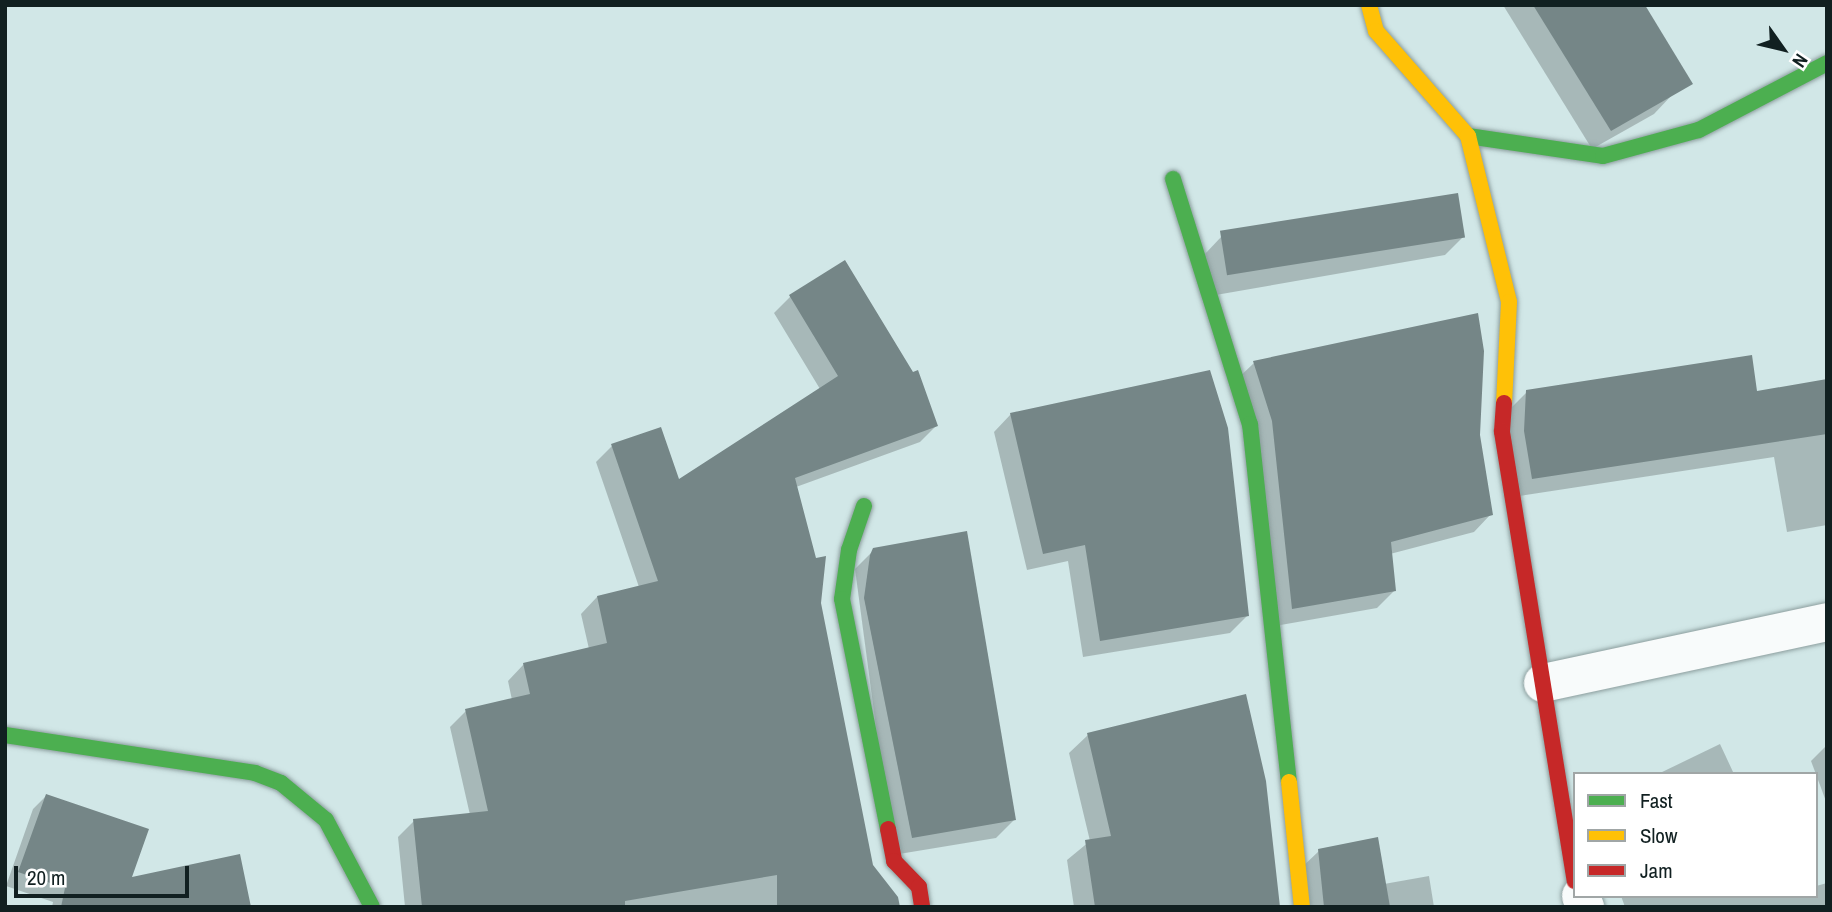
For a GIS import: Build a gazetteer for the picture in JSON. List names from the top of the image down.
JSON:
{
  "legend": ["Fast", "Slow", "Jam"],
  "scale_bar": "20 m",
  "north": "bottom right"
}
